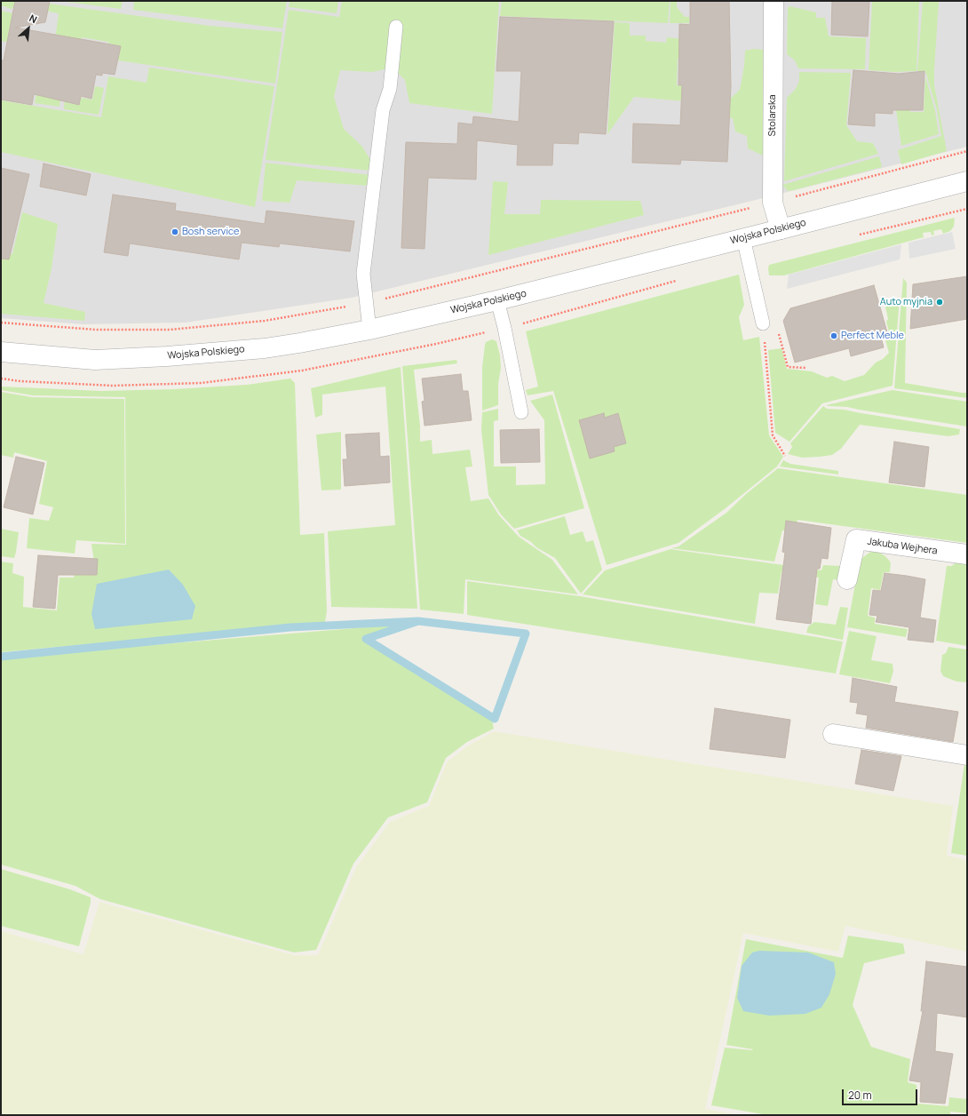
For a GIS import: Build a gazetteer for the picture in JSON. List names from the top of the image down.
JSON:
{
  "streets": {
    "street": ["Stolarska", "Wojska Polskiego", "Jakuba Wejhera"]
  },
  "crossings": [
    ["Stolarska", "Wojska Polskiego"]
  ],
  "places": ["Bosh service", "Auto myjnia", "Perfect Meble"],
  "scale_bar": "20 m",
  "north": "top right"
}
